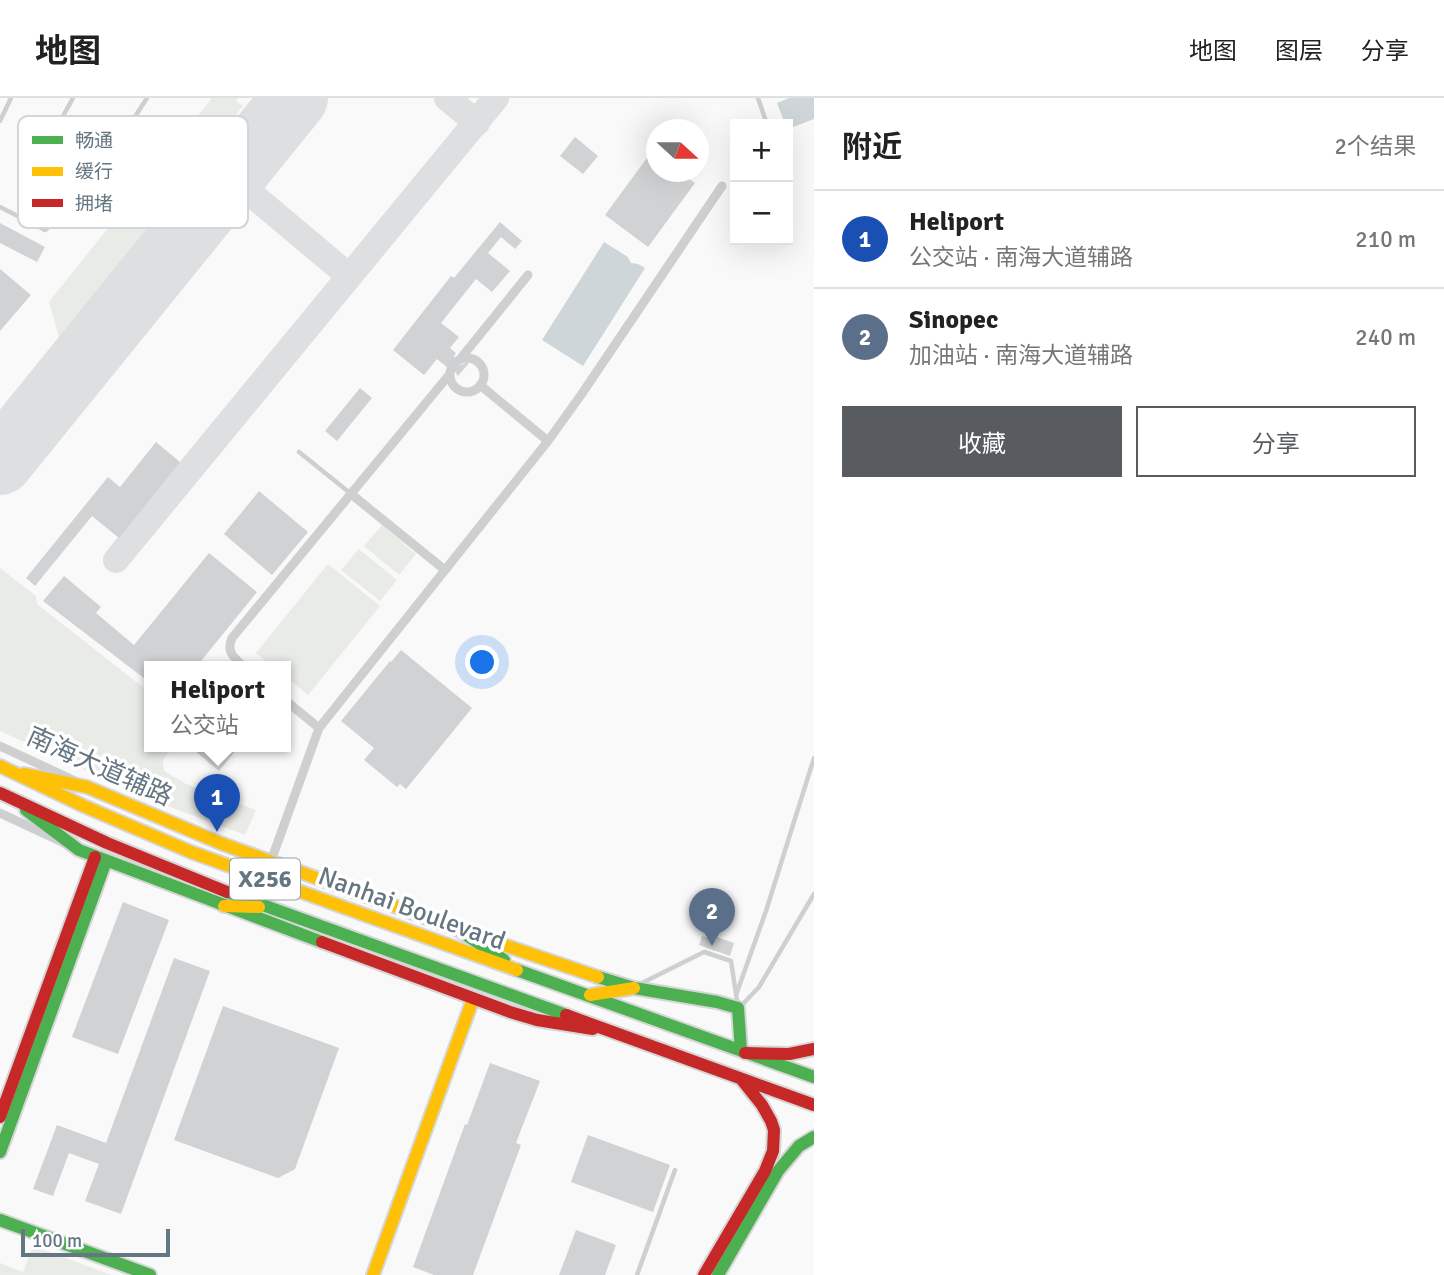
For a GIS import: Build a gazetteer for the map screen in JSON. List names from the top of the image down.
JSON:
{
  "streets": {
    "main road": ["南海大道辅路", "X256", "Nanhai Boulevard"]
  },
  "legend": ["畅通", "缓行", "拥堵"],
  "scale_bar": "100 m",
  "north": "right",
  "page": {
    "header": "地图",
    "nav": ["地图", "图层", "分享"],
    "heading": ["附近", "2个结果"],
    "map_buttons": ["+", "−"],
    "list": [
      {
        "mark": "1",
        "name": "Heliport",
        "note": "公交站 · 南海大道辅路",
        "value": "210 m"
      },
      {
        "mark": "2",
        "name": "Sinopec",
        "note": "加油站 · 南海大道辅路",
        "value": "240 m"
      }
    ],
    "buttons": ["收藏", "分享"],
    "popup": ["Heliport", "公交站"],
    "pins": ["1", "2"],
    "scale": "100 m"
  }
}
